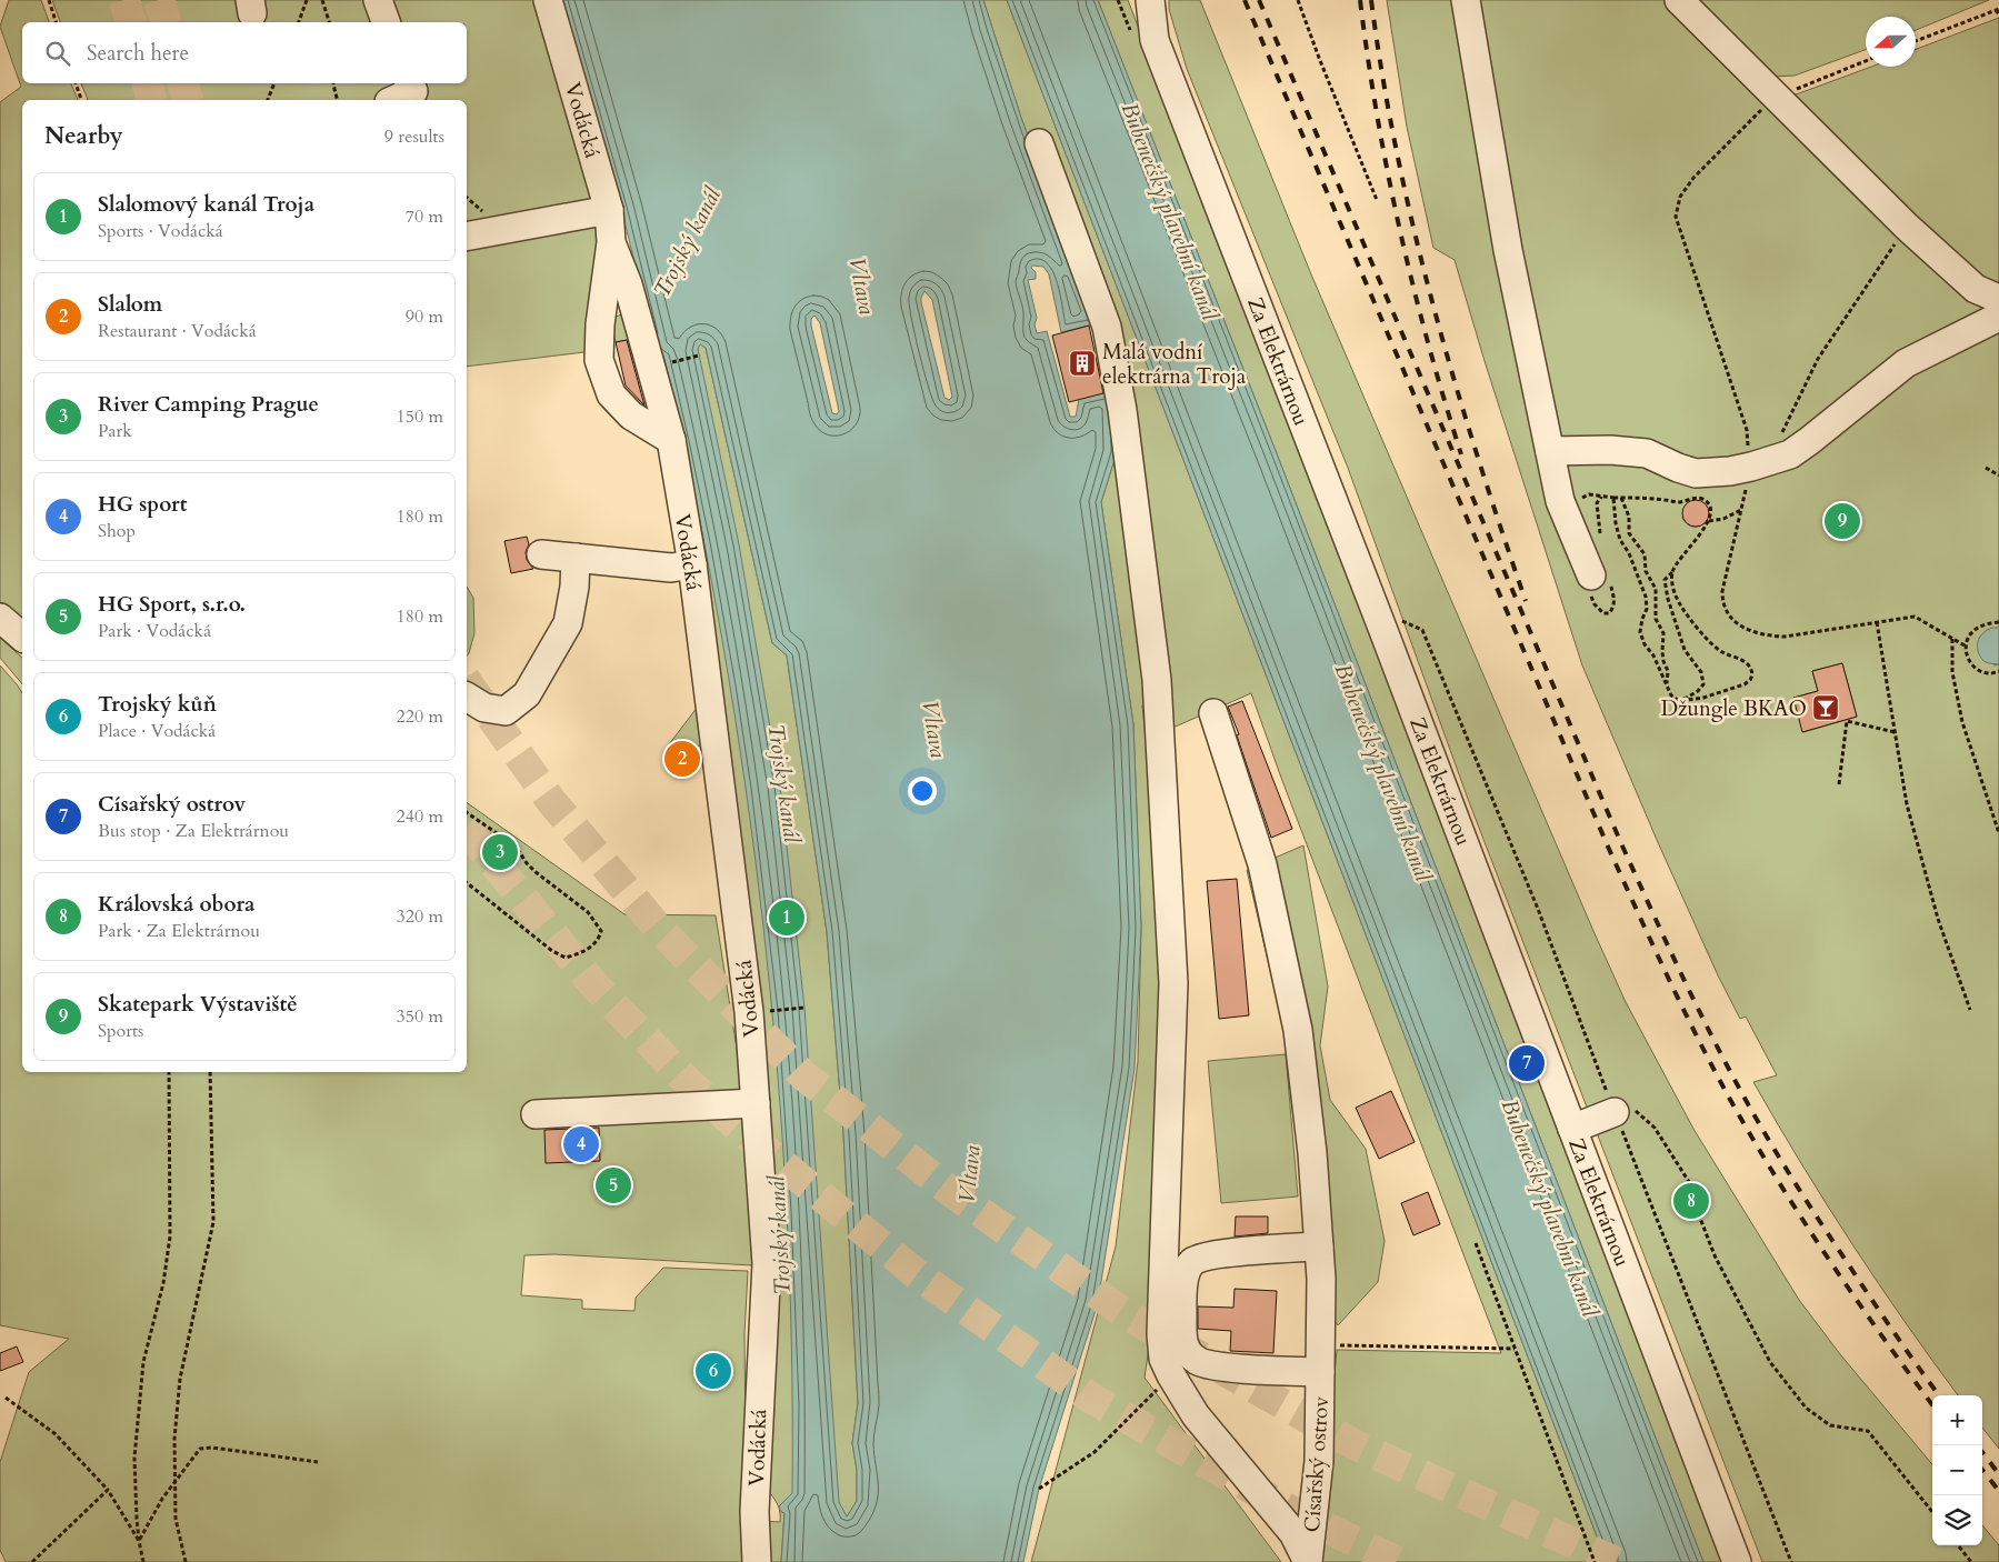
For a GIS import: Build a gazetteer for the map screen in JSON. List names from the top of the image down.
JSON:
{
  "streets": {
    "street": ["Vodácká", "Za Elektrárnou", "Císařský ostrov"]
  },
  "water": ["Bubenečský plavební kanál", "Trojský kanál", "Vltava"],
  "places": {
    "building": ["Malá vodní elektrárna Troja"],
    "bar": ["Džungle BKAO"]
  },
  "north": "left",
  "page": {
    "search": "Search here",
    "heading": ["Nearby", "9 results"],
    "list": [
      {
        "mark": "1",
        "name": "Slalomový kanál Troja",
        "note": "Sports · Vodácká",
        "value": "70 m"
      },
      {
        "mark": "2",
        "name": "Slalom",
        "note": "Restaurant · Vodácká",
        "value": "90 m"
      },
      {
        "mark": "3",
        "name": "River Camping Prague",
        "note": "Park",
        "value": "150 m"
      },
      {
        "mark": "4",
        "name": "HG sport",
        "note": "Shop",
        "value": "180 m"
      },
      {
        "mark": "5",
        "name": "HG Sport, s.r.o.",
        "note": "Park · Vodácká",
        "value": "180 m"
      },
      {
        "mark": "6",
        "name": "Trojský kůň",
        "note": "Place · Vodácká",
        "value": "220 m"
      },
      {
        "mark": "7",
        "name": "Císařský ostrov",
        "note": "Bus stop · Za Elektrárnou",
        "value": "240 m"
      },
      {
        "mark": "8",
        "name": "Královská obora",
        "note": "Park · Za Elektrárnou",
        "value": "320 m"
      },
      {
        "mark": "9",
        "name": "Skatepark Výstaviště",
        "note": "Sports",
        "value": "350 m"
      }
    ],
    "pins": [
      "9",
      "2",
      "3",
      "1",
      "7",
      "4",
      "5",
      "8",
      "6"
    ],
    "map_buttons": ["+", "−"]
  }
}
